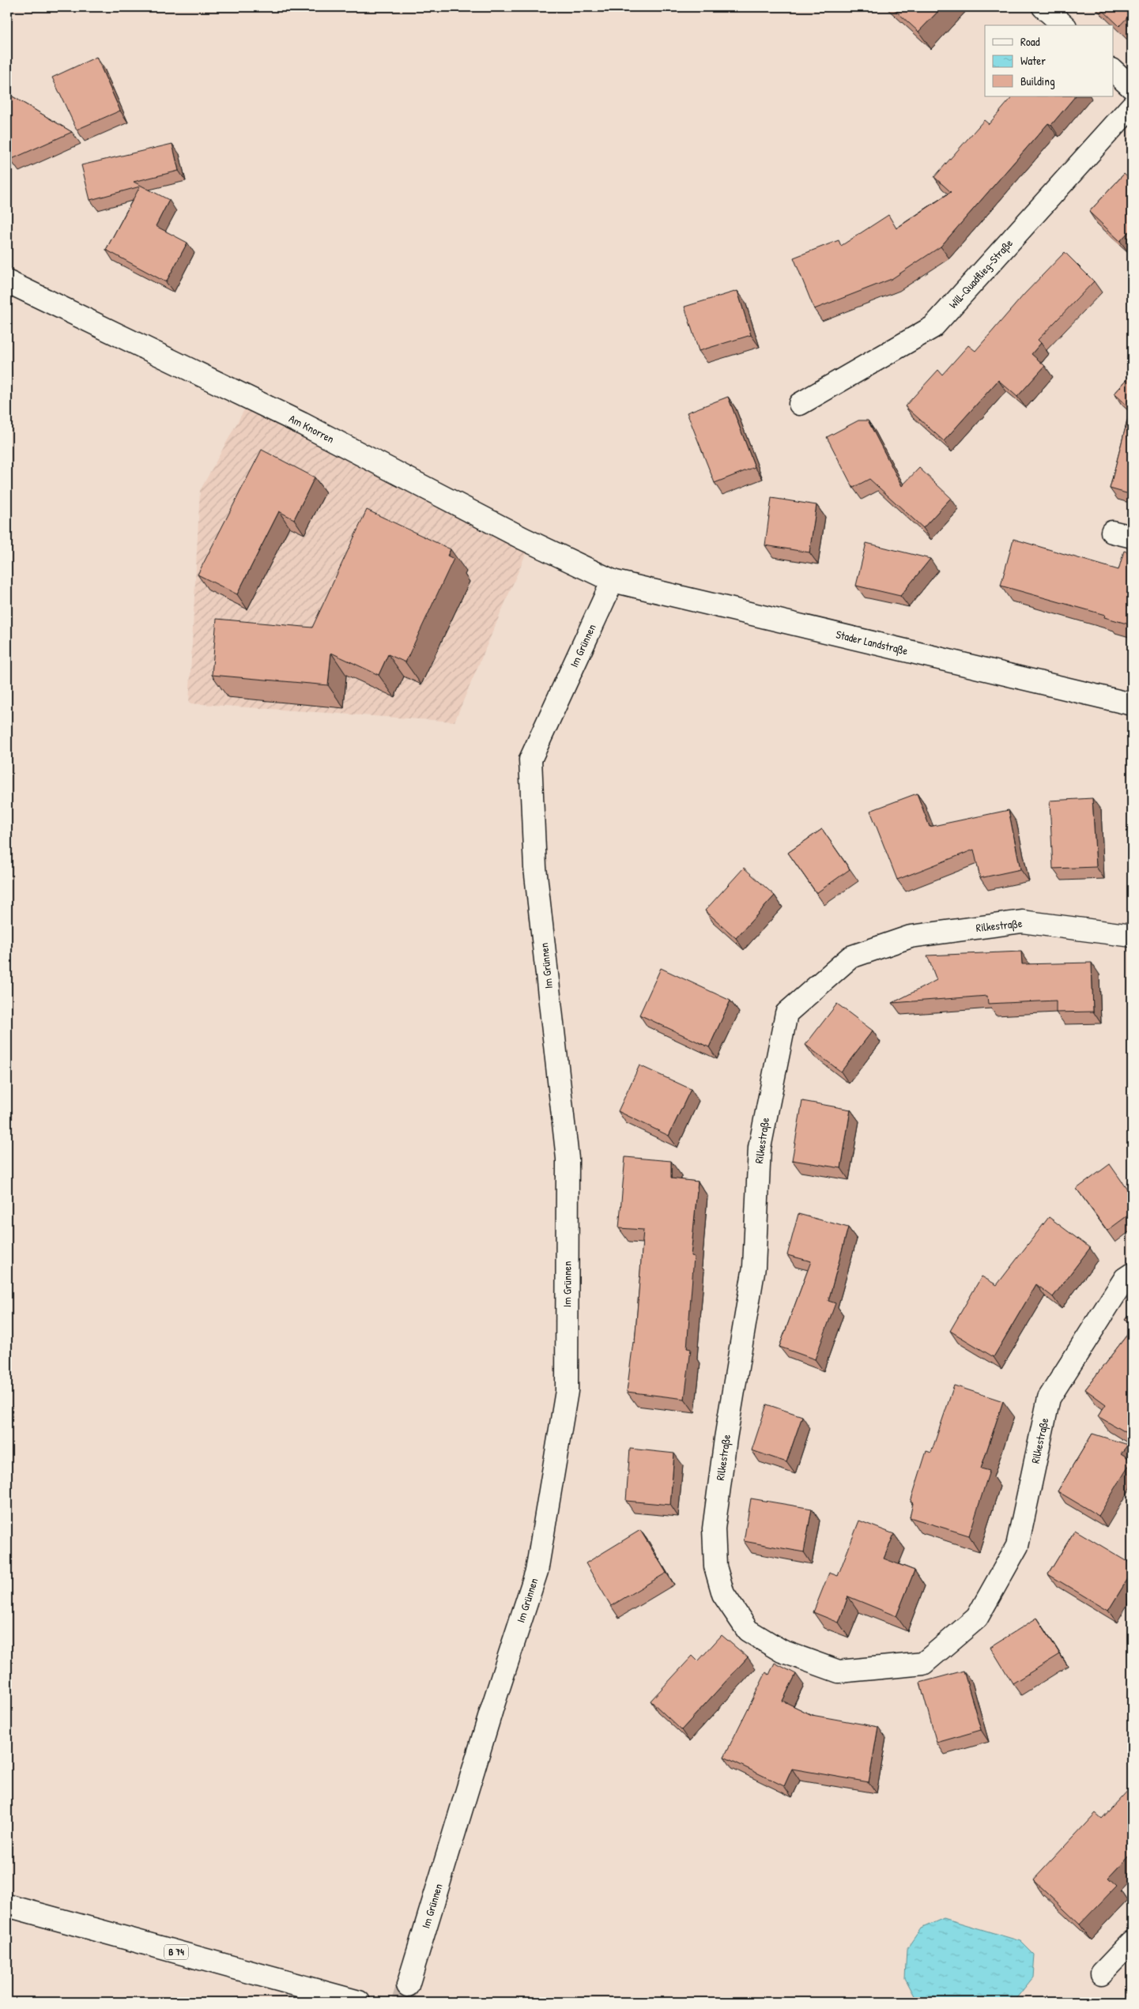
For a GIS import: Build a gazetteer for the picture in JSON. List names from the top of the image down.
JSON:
{
  "streets": {
    "street": [
      "Will-Quadflieg-Straße",
      "Am Knorren",
      "Stader Landstraße",
      "Im Grünnen",
      "Rilkestraße",
      "B 74"
    ]
  },
  "crossings": [
    ["Am Knorren", "Stader Landstraße"],
    ["Am Knorren", "Im Grünnen"],
    ["Stader Landstraße", "Im Grünnen"]
  ],
  "legend": ["Road", "Water", "Building"]
}
